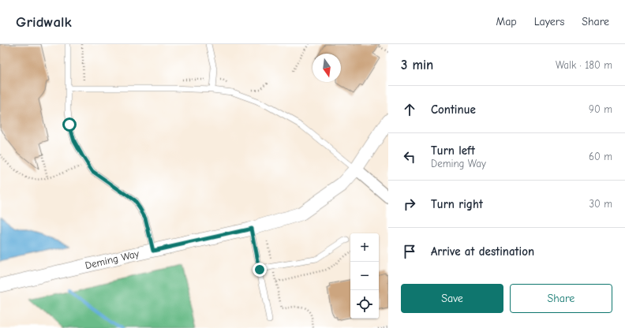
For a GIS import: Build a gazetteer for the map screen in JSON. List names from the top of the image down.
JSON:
{
  "streets": {
    "street": ["Deming Way"]
  },
  "north": "bottom",
  "page": {
    "header": "Gridwalk",
    "nav": ["Map", "Layers", "Share"],
    "heading": ["3 min", "Walk · 180 m"],
    "list": [
      ["Continue", "90 m"],
      ["Turn left", "Deming Way", "60 m"],
      ["Turn right", "30 m"],
      "Arrive at destination"
    ],
    "map_buttons": ["+", "−"],
    "buttons": ["Save", "Share"]
  }
}
